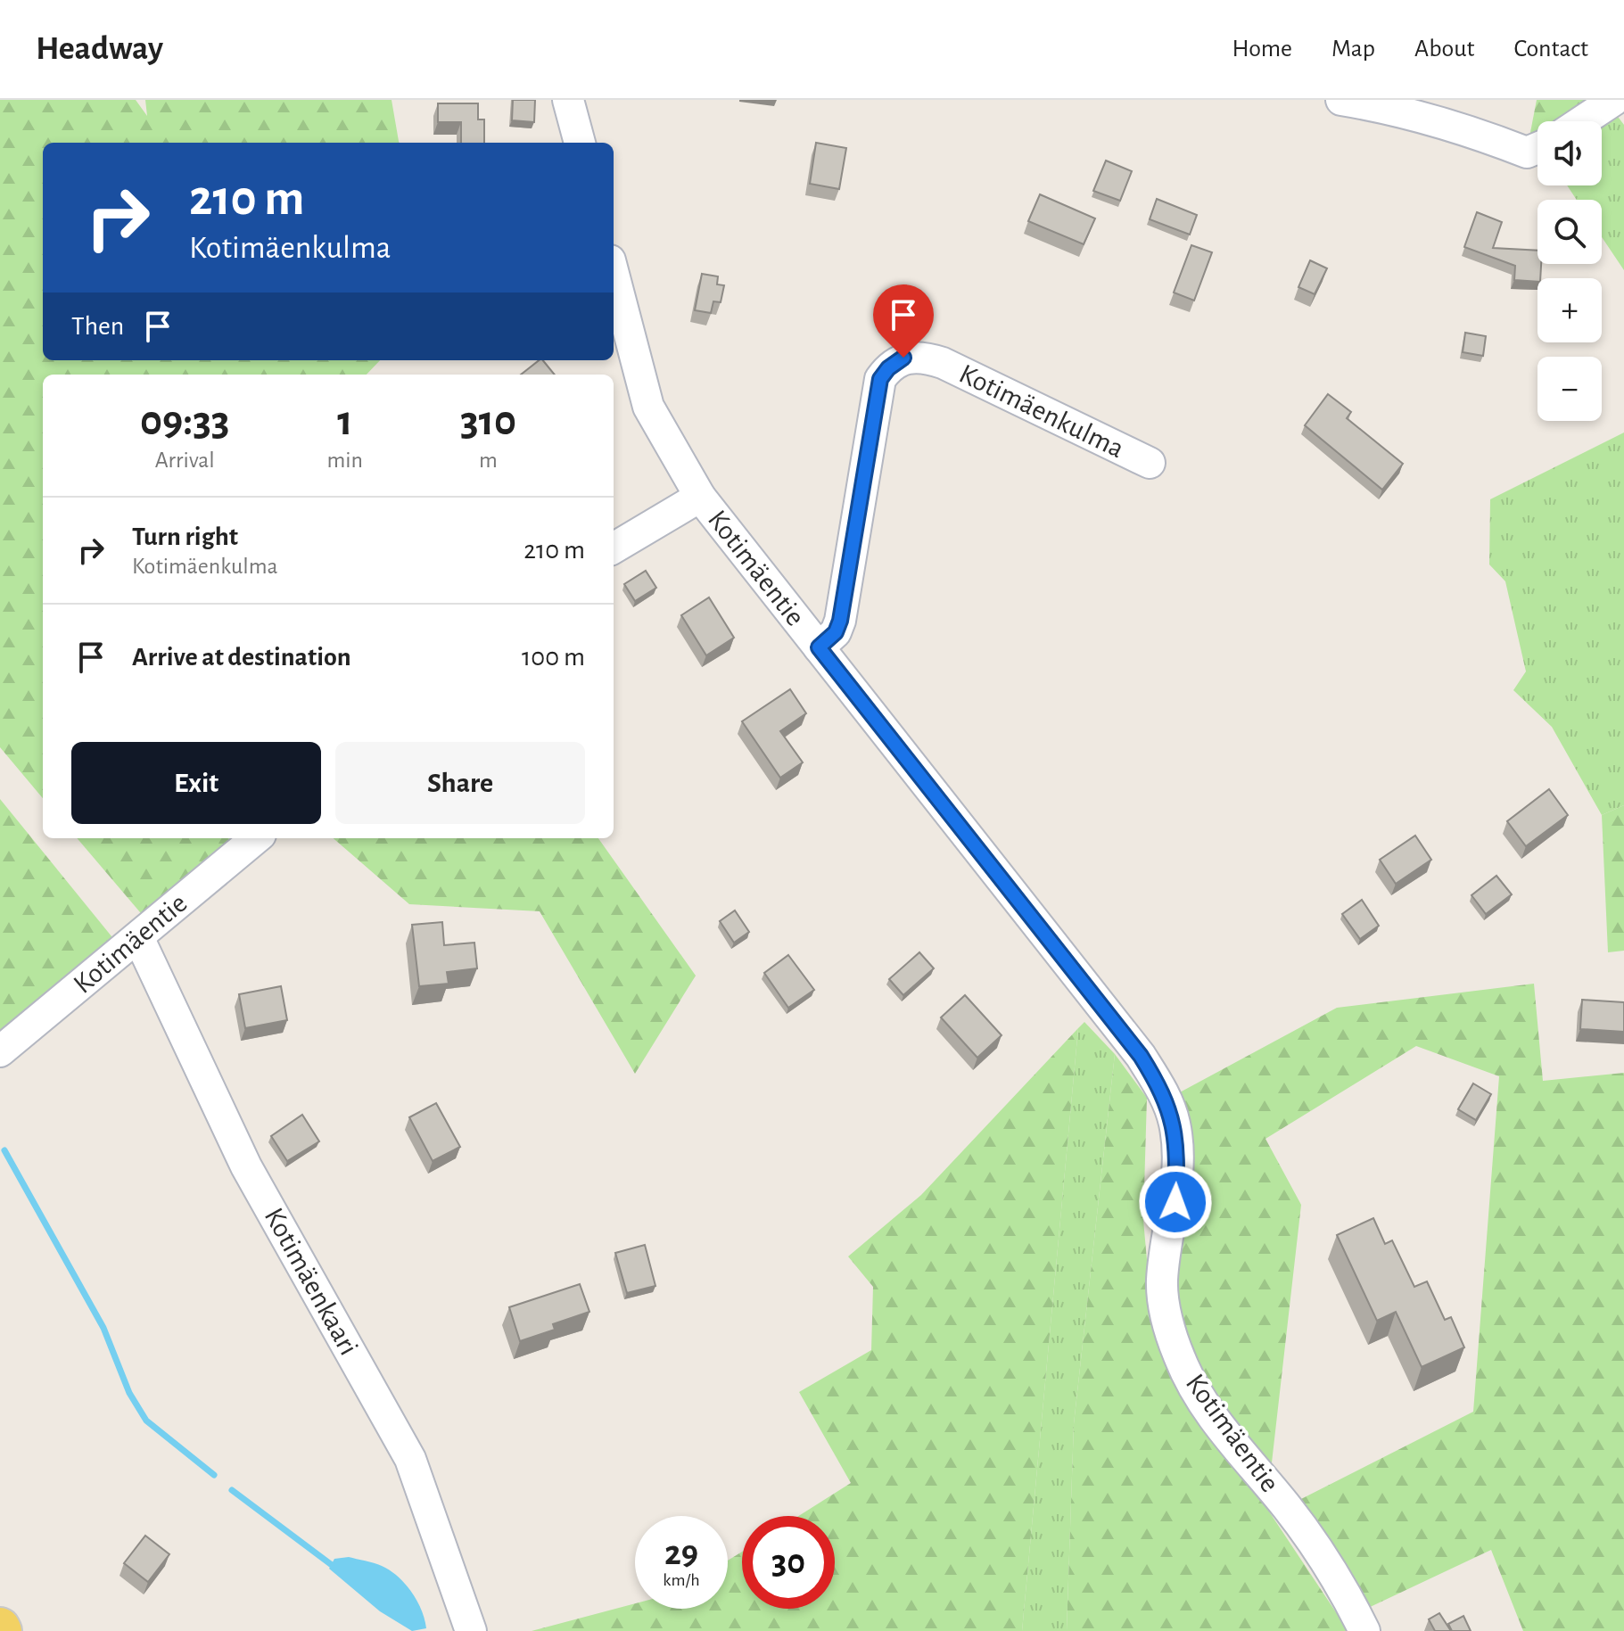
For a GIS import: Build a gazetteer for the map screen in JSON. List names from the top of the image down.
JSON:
{
  "streets": {
    "street": ["Kotimäenkulma", "Kotimäentie", "Kotimäenkaari"]
  },
  "crossings": [
    ["Kotimäenkulma", "Kotimäentie"],
    ["Kotimäentie", "Kotimäenkaari"]
  ],
  "page": {
    "header": "Headway",
    "nav": [
      "Home",
      "Map",
      "About",
      "Contact"
    ],
    "map_buttons": ["+", "−"],
    "turn": ["210 m", "Kotimäenkulma"],
    "then": "Then",
    "eta": [
      "09:33",
      "Arrival",
      "1",
      "min",
      "310",
      "m"
    ],
    "list": [
      {
        "name": "Turn right",
        "note": "Kotimäenkulma",
        "value": "210 m"
      },
      {
        "name": "Arrive at destination",
        "value": "100 m"
      }
    ],
    "buttons": ["Exit", "Share"],
    "speed": "29 km/h",
    "limit": "30"
  }
}
